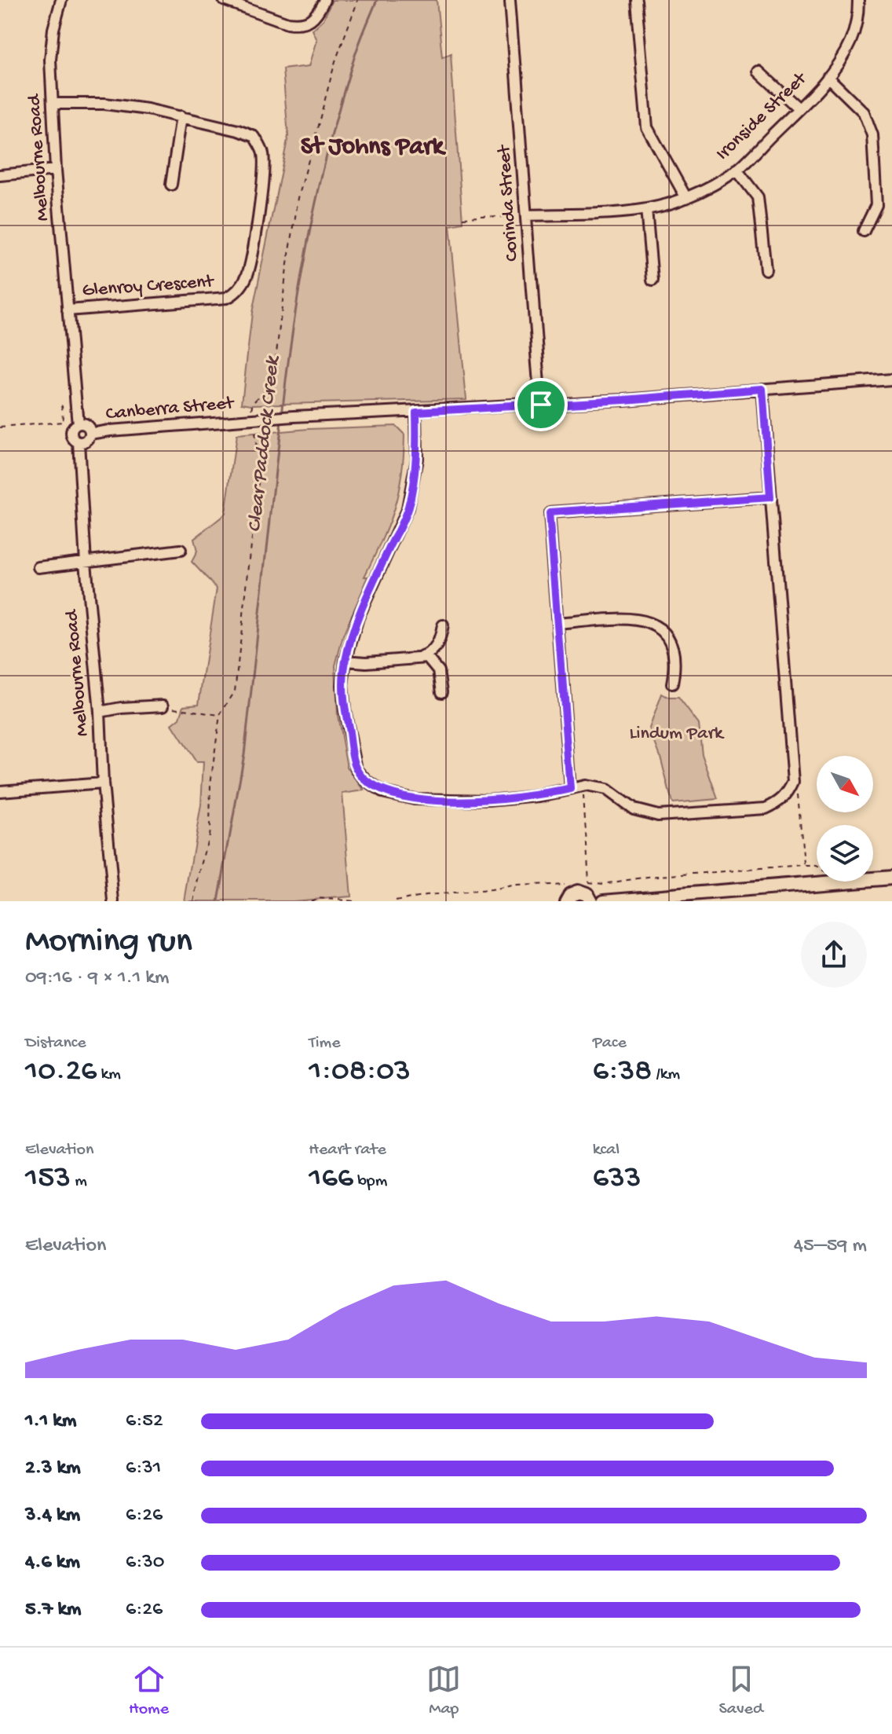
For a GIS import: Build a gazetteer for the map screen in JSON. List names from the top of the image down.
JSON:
{
  "streets": {
    "street": [
      "Ironside Street",
      "Melbourne Road",
      "Corinda Street",
      "Glenroy Crescent",
      "Canberra Street"
    ]
  },
  "crossings": [
    ["Ironside Street", "Corinda Street"],
    ["Melbourne Road", "Glenroy Crescent"],
    ["Melbourne Road", "Canberra Street"],
    ["Corinda Street", "Canberra Street"]
  ],
  "districts": ["St Johns Park"],
  "water": ["Clear Paddock Creek"],
  "parks": ["Lindum Park"],
  "north": "bottom right",
  "page": {
    "heading": ["Morning run", "09:16 · 9 × 1.1 km"],
    "stats": [
      ["Distance", "10.26 km"],
      ["Time", "1:08:03"],
      ["Pace", "6:38 /km"],
      ["Elevation", "153 m"],
      ["Heart rate", "166 bpm"],
      ["kcal", "633"]
    ],
    "chart": ["Elevation", "45–59 m"],
    "list": [
      {
        "name": "1.1 km",
        "note": "6:52"
      },
      {
        "name": "2.3 km",
        "note": "6:31"
      },
      {
        "name": "3.4 km",
        "note": "6:26"
      },
      {
        "name": "4.6 km",
        "note": "6:30"
      },
      {
        "name": "5.7 km",
        "note": "6:26"
      }
    ],
    "tabs": ["Home", "Map", "Saved"]
  }
}
